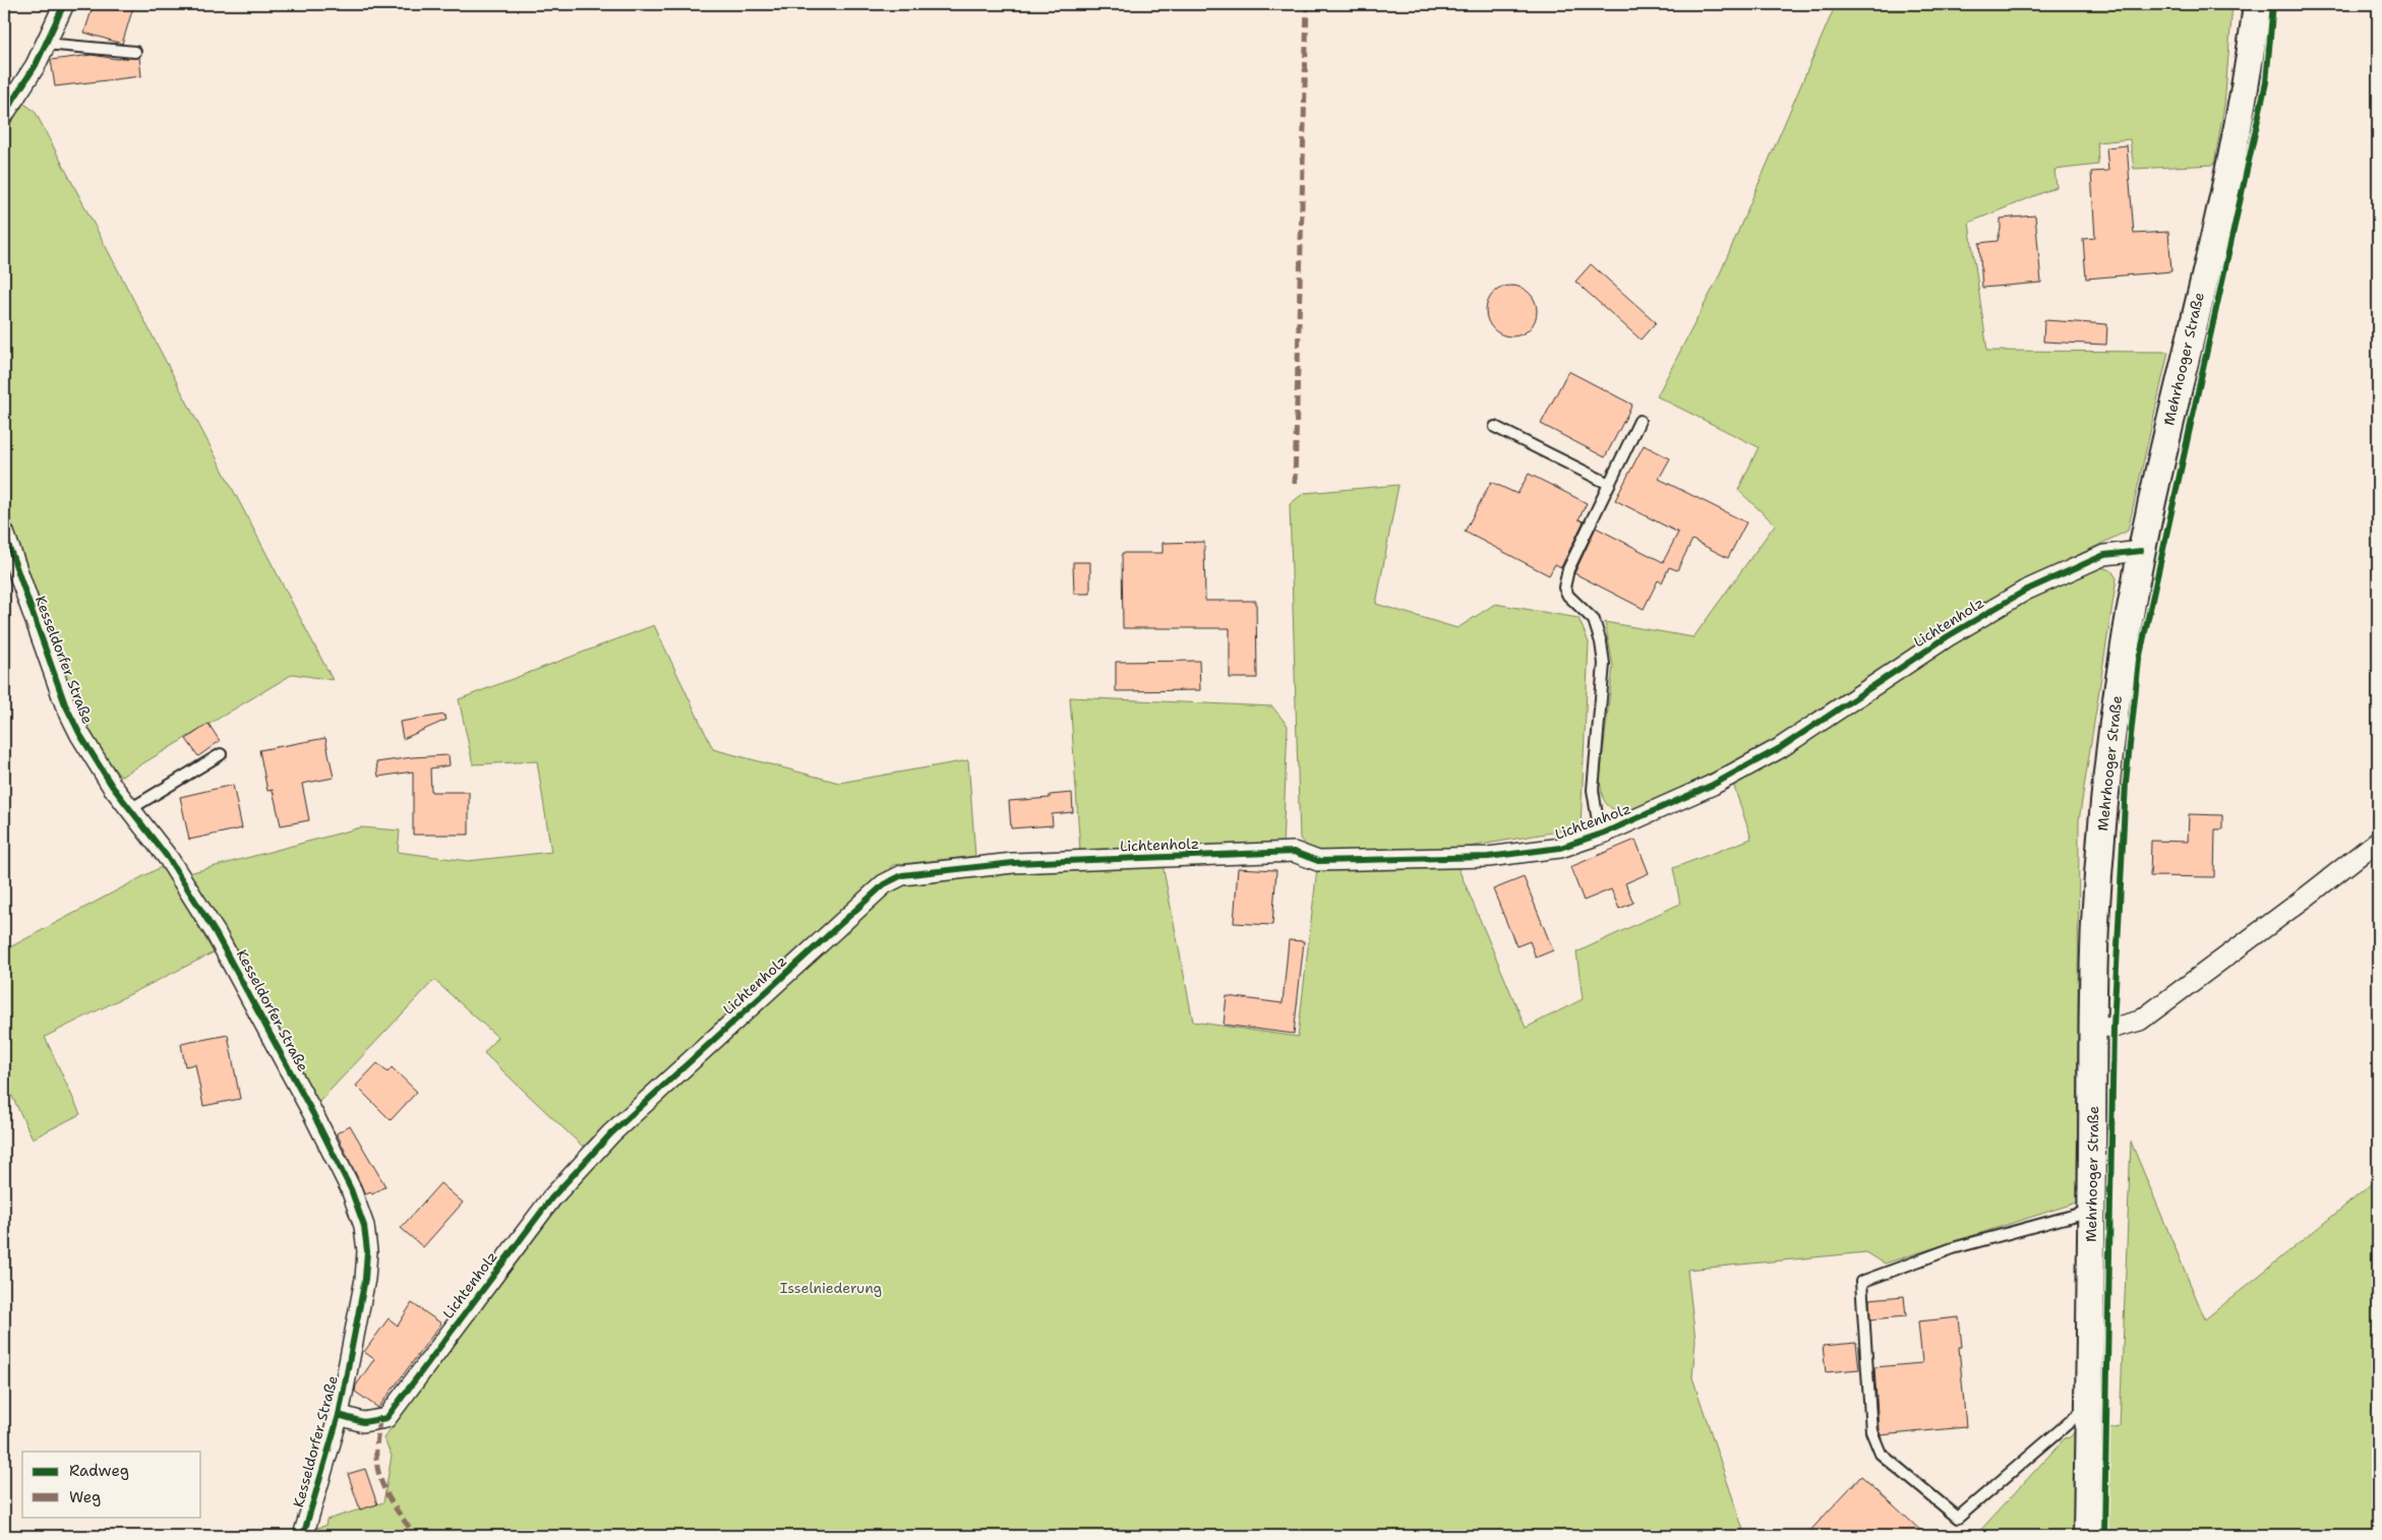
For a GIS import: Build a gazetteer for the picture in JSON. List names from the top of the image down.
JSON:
{
  "streets": {
    "main road": ["Mehrhooger Straße"],
    "street": ["Lichtenholz", "Kesseldorfer Straße"]
  },
  "crossings": [
    ["Mehrhooger Straße", "Lichtenholz"],
    ["Lichtenholz", "Kesseldorfer Straße"]
  ],
  "parks": ["Isselniederung"],
  "legend": ["Radweg", "Weg"]
}
